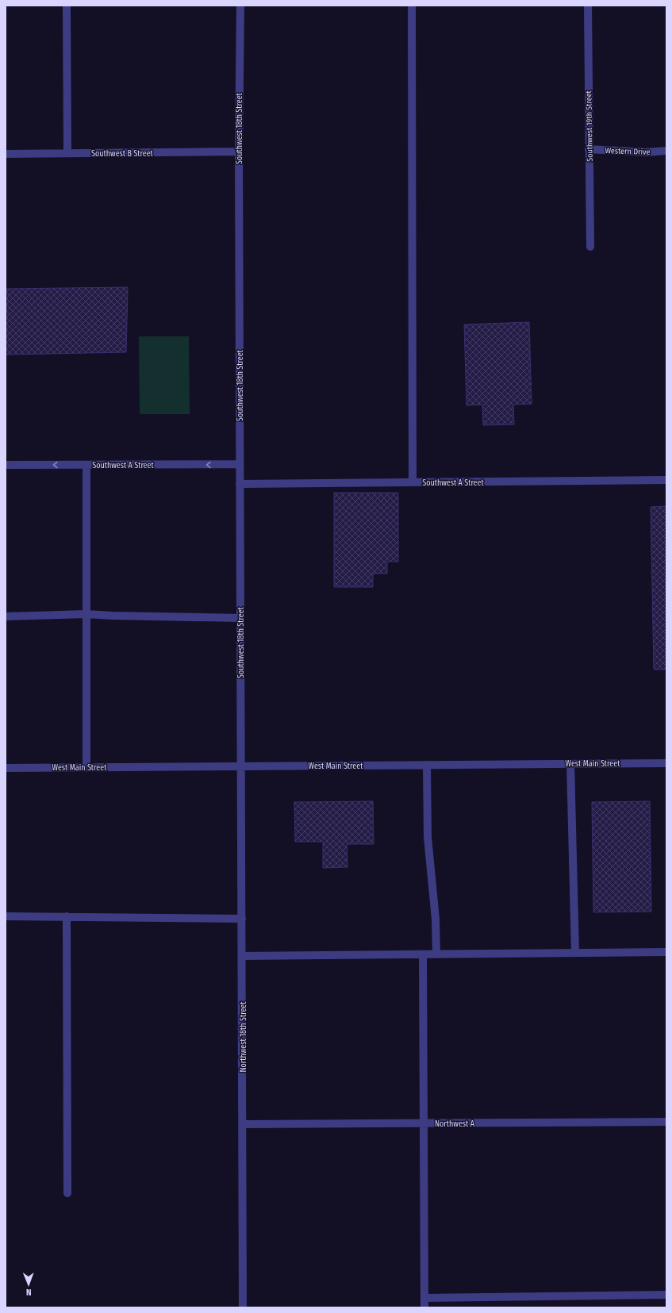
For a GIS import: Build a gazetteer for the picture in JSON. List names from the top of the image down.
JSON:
{
  "streets": {
    "street": [
      "Southwest 19th Street",
      "Southwest 18th Street",
      "Western Drive",
      "Southwest B Street",
      "Southwest A Street",
      "West Main Street",
      "Northwest 18th Street",
      "Northwest A"
    ]
  },
  "crossings": [
    ["Southwest 19th Street", "Western Drive"],
    ["Southwest 18th Street", "Southwest B Street"],
    ["Southwest 18th Street", "Southwest A Street"],
    ["Southwest 18th Street", "West Main Street"],
    ["Southwest 18th Street", "Northwest 18th Street"],
    ["West Main Street", "Northwest 18th Street"],
    ["Northwest 18th Street", "Northwest A"]
  ],
  "one_way": ["Southwest A Street"],
  "north": "bottom"
}
